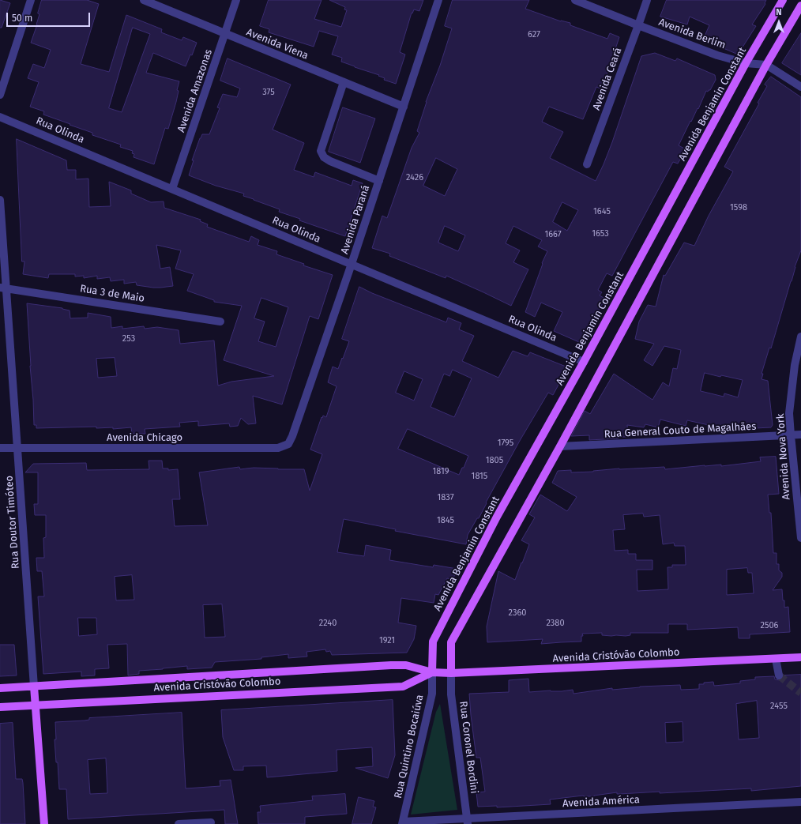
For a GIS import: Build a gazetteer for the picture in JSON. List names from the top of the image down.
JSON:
{
  "streets": {
    "main road": ["Avenida Benjamin Constant", "Rua Doutor Timóteo", "Avenida Cristóvão Colombo"],
    "street": [
      "Avenida Berlim",
      "Avenida Viena",
      "Avenida Ceará",
      "Avenida Amazonas",
      "Rua Olinda",
      "Avenida Paraná",
      "Rua 3 de Maio",
      "Rua General Couto de Magalhães",
      "Avenida Chicago",
      "Avenida Nova York",
      "Rua Quintino Bocaiúva",
      "Rua Coronel Bordini",
      "Avenida América"
    ]
  },
  "crossings": [
    ["Avenida Berlim", "Avenida Ceará"],
    ["Avenida Berlim", "Avenida Benjamin Constant"],
    ["Avenida Viena", "Avenida Amazonas"],
    ["Avenida Viena", "Avenida Paraná"],
    ["Avenida Amazonas", "Rua Olinda"],
    ["Avenida Benjamin Constant", "Rua Olinda"],
    ["Avenida Benjamin Constant", "Avenida Cristóvão Colombo"],
    ["Avenida Benjamin Constant", "Rua Quintino Bocaiúva"],
    ["Rua Olinda", "Avenida Paraná"],
    ["Avenida Paraná", "Avenida Chicago"],
    ["Rua 3 de Maio", "Rua Doutor Timóteo"],
    ["Rua General Couto de Magalhães", "Avenida Nova York"],
    ["Avenida Chicago", "Rua Doutor Timóteo"],
    ["Rua Doutor Timóteo", "Avenida Cristóvão Colombo"],
    ["Avenida Cristóvão Colombo", "Rua Quintino Bocaiúva"],
    ["Avenida Cristóvão Colombo", "Rua Coronel Bordini"],
    ["Rua Quintino Bocaiúva", "Avenida América"],
    ["Rua Coronel Bordini", "Avenida América"]
  ],
  "house_numbers": [
    "627",
    "375",
    "2426",
    "1598",
    "1645",
    "1653",
    "1667",
    "253",
    "1795",
    "1805",
    "1819",
    "1815",
    "1837",
    "1845",
    "2360",
    "2240",
    "2380",
    "2506",
    "1921",
    "2455"
  ],
  "scale_bar": "50 m",
  "north": "top"
}
